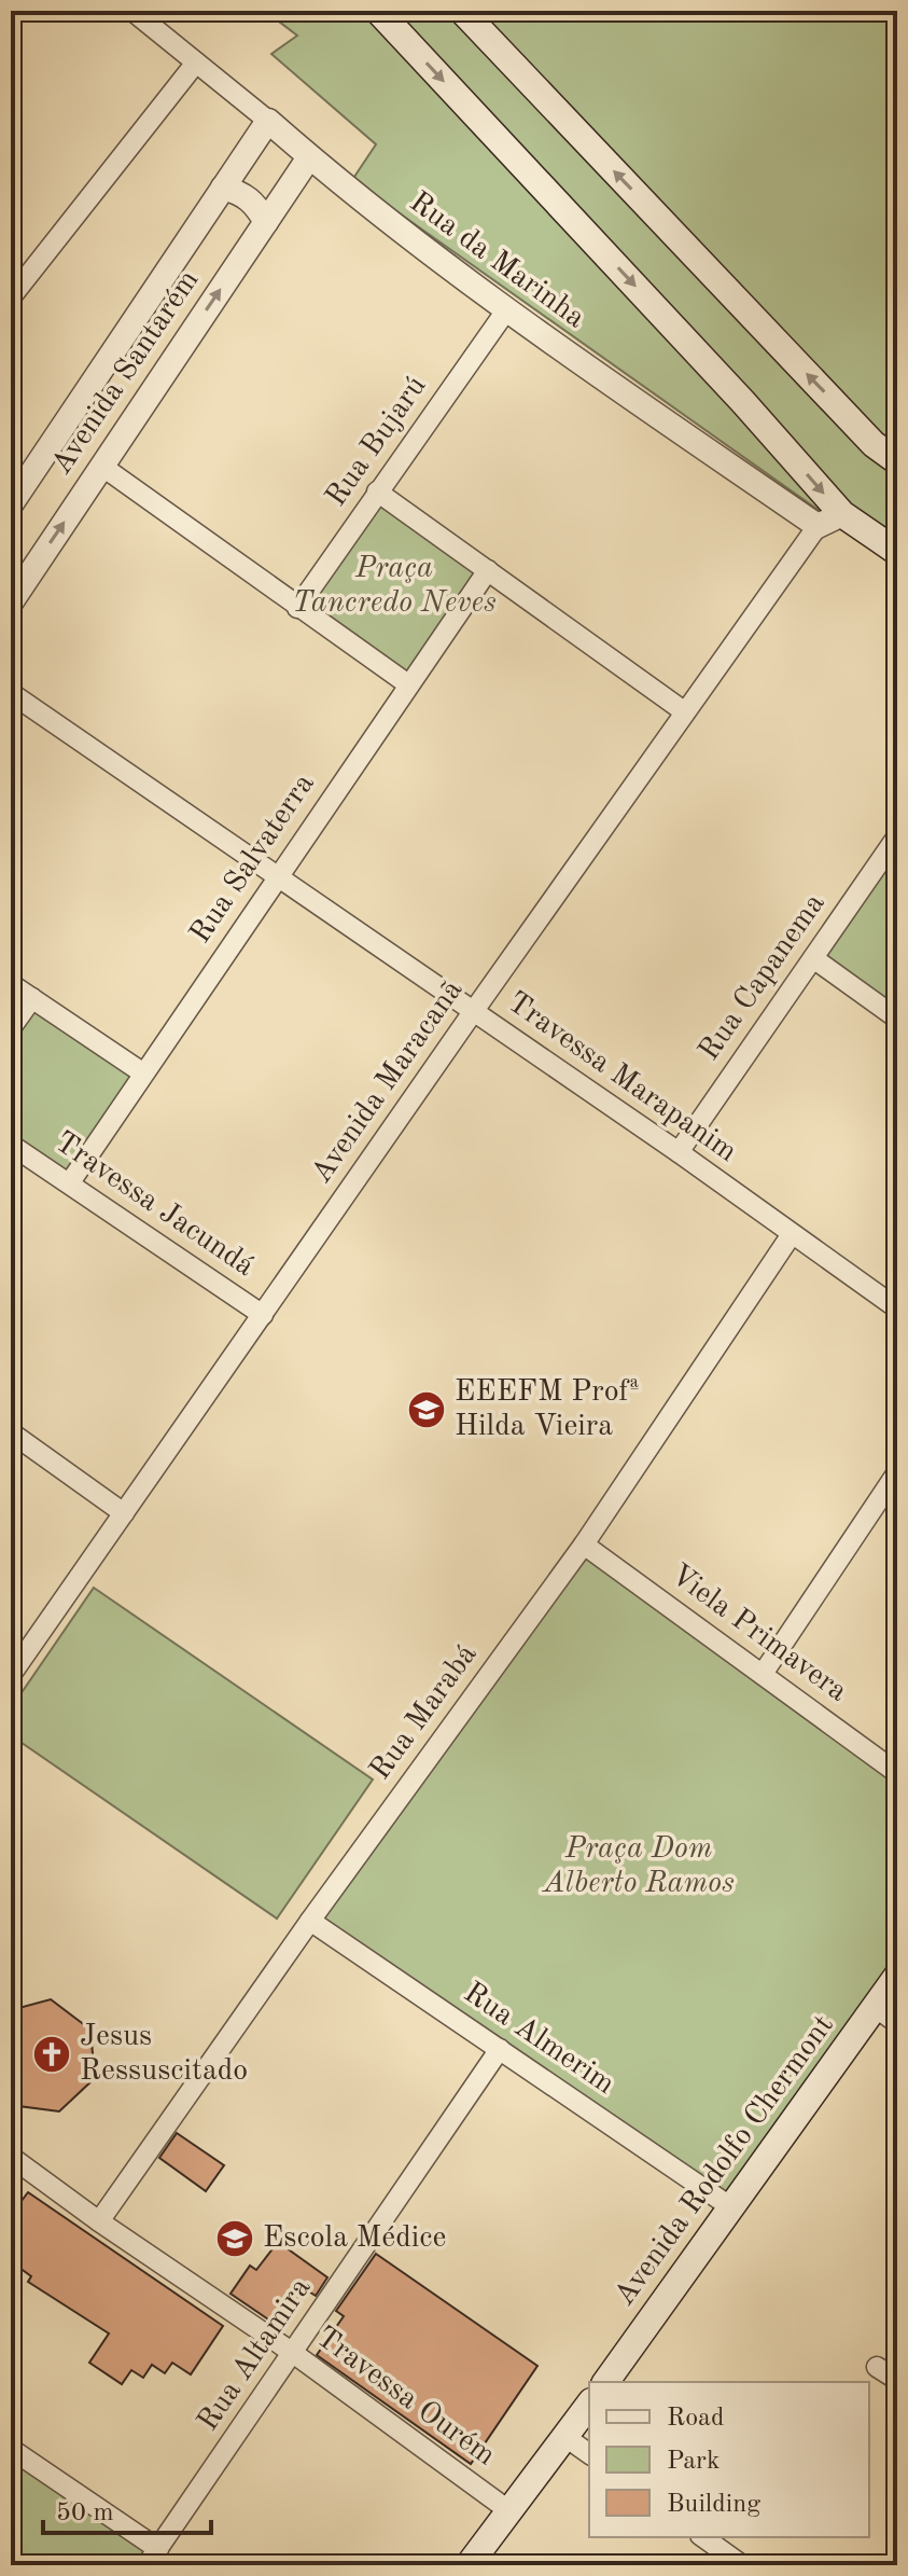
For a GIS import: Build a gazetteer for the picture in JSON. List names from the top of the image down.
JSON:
{
  "streets": {
    "main road": ["Avenida Rodolfo Chermont"],
    "street": [
      "Rua da Marinha",
      "Avenida Santarém",
      "Rua Bujarú",
      "Rua Salvaterra",
      "Rua Capanema",
      "Travessa Marapanim",
      "Avenida Maracanã",
      "Travessa Jacundá",
      "Viela Primavera",
      "Rua Marabá",
      "Rua Almerim",
      "Rua Altamira",
      "Travessa Ourém"
    ]
  },
  "crossings": [
    ["Rua da Marinha", "Avenida Santarém"],
    ["Rua da Marinha", "Rua Bujarú"],
    ["Rua da Marinha", "Avenida Maracanã"],
    ["Rua Salvaterra", "Travessa Marapanim"],
    ["Rua Salvaterra", "Travessa Jacundá"],
    ["Rua Capanema", "Travessa Marapanim"],
    ["Travessa Marapanim", "Avenida Maracanã"],
    ["Travessa Marapanim", "Rua Marabá"],
    ["Avenida Maracanã", "Travessa Jacundá"],
    ["Viela Primavera", "Rua Marabá"],
    ["Rua Marabá", "Rua Almerim"],
    ["Rua Marabá", "Travessa Ourém"],
    ["Rua Almerim", "Avenida Rodolfo Chermont"],
    ["Rua Almerim", "Rua Altamira"],
    ["Rua Altamira", "Travessa Ourém"]
  ],
  "parks": ["Praça Tancredo Neves", "Praça Dom Alberto Ramos"],
  "places": {
    "school or university": ["EEEFM Profª Hilda Vieira", "Escola Médice"],
    "church": ["Jesus Ressuscitado"]
  },
  "legend": ["Road", "Park", "Building"],
  "scale_bar": "50 m"
}
